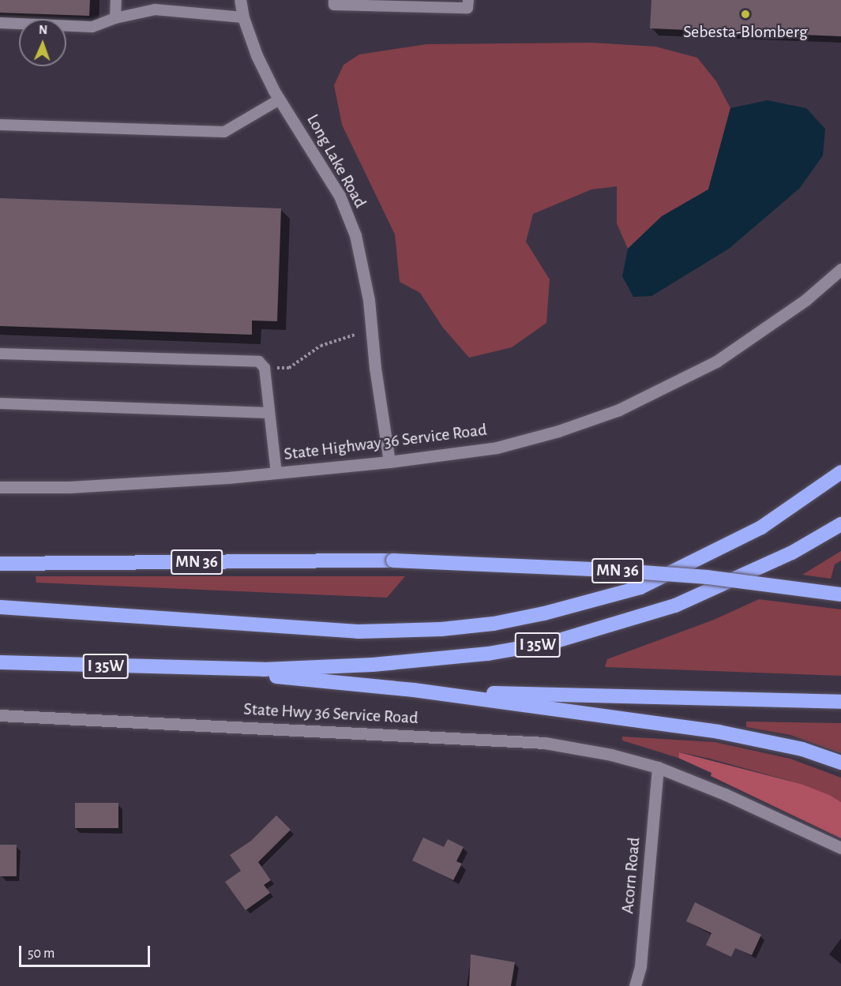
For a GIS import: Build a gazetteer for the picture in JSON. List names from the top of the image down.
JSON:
{
  "streets": {
    "highway": ["MN 36", "I 35W"],
    "street": [
      "Long Lake Road",
      "State Highway 36 Service Road",
      "State Hwy 36 Service Road",
      "Acorn Road"
    ]
  },
  "crossings": [
    ["Long Lake Road", "State Highway 36 Service Road"],
    ["State Hwy 36 Service Road", "Acorn Road"]
  ],
  "places": ["Sebesta-Blomberg"],
  "scale_bar": "50 m",
  "north": "top"
}
